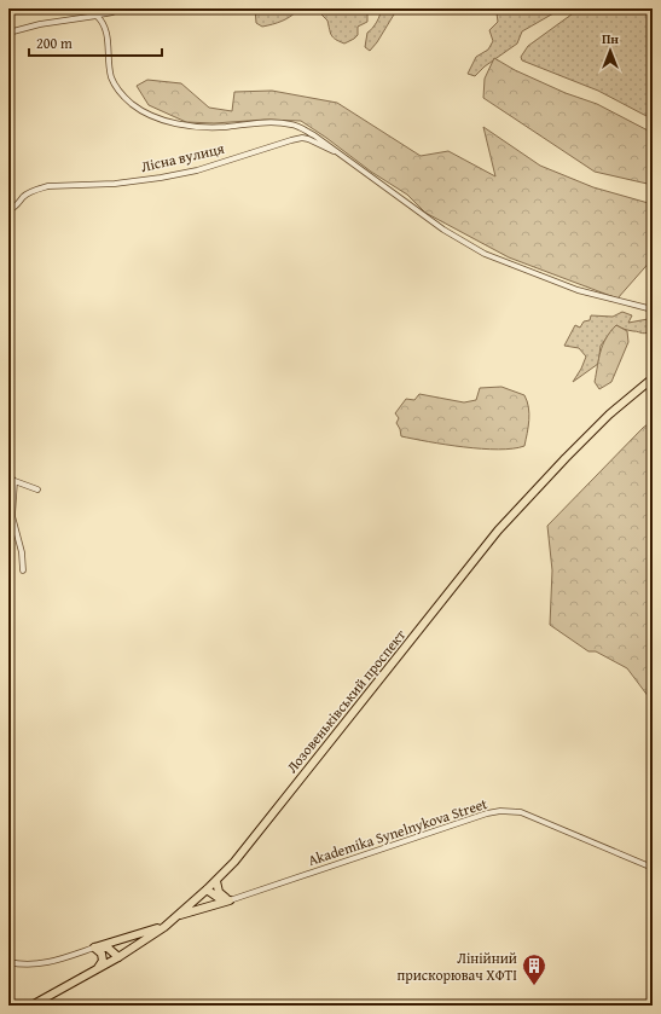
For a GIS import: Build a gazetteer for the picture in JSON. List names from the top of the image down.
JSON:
{
  "streets": {
    "highway": ["Лозовеньківський проспект"],
    "street": ["Лісна вулиця", "Akademika Synelnykova Street"]
  },
  "places": {
    "building": ["Лінійний прискорювач ХФТІ"]
  },
  "scale_bar": "200 m",
  "north": "top"
}
